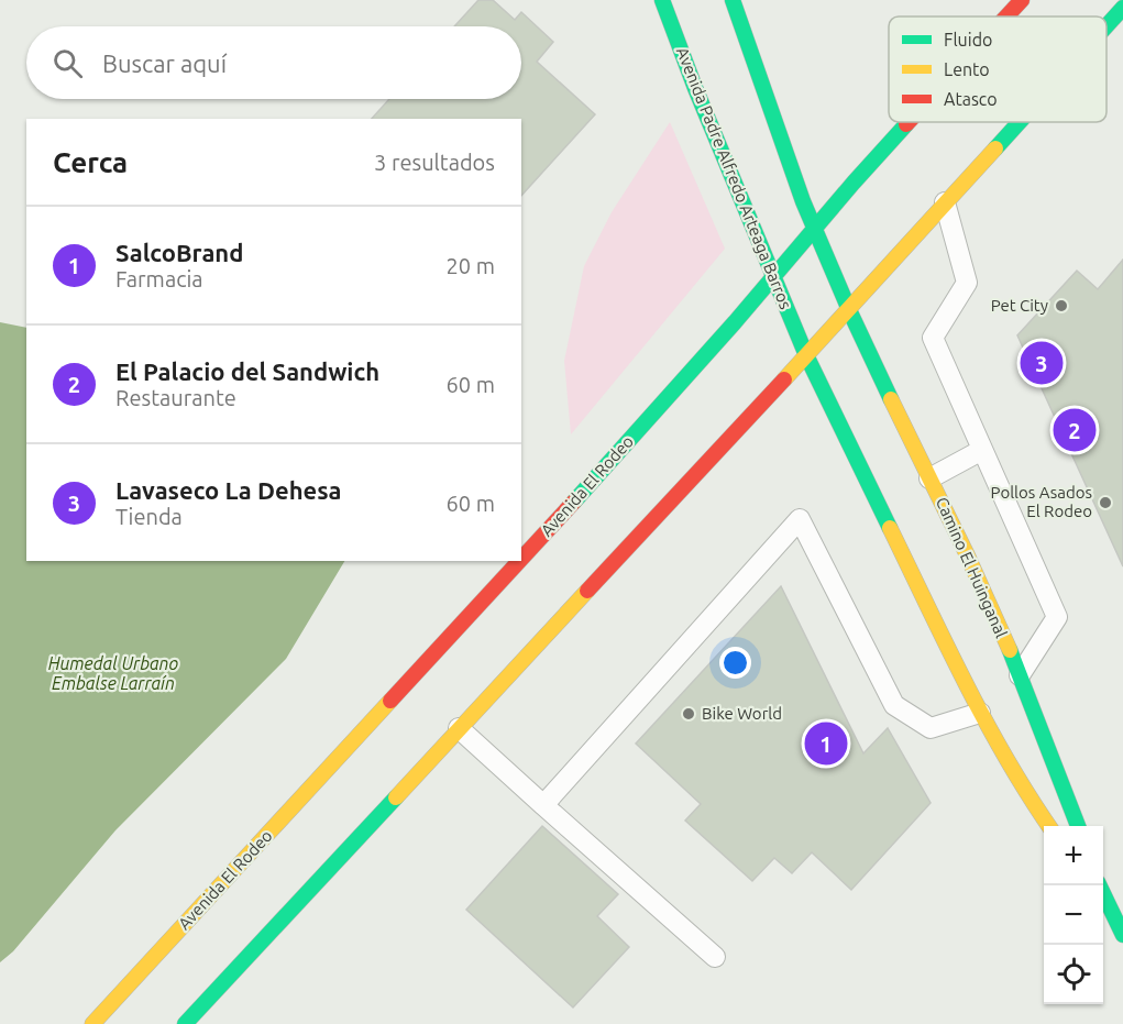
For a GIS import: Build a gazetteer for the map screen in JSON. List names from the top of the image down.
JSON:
{
  "streets": {
    "street": ["Avenida Padre Alfredo Arteaga Barros", "Avenida El Rodeo", "Camino El Huinganal"]
  },
  "crossings": [
    ["Avenida Padre Alfredo Arteaga Barros", "Avenida El Rodeo"]
  ],
  "water": ["Humedal Urbano Embalse Larraín"],
  "places": ["Pet City", "Pollos Asados El Rodeo", "Bike World"],
  "legend": ["Fluido", "Lento", "Atasco"],
  "page": {
    "search": "Buscar aquí",
    "heading": ["Cerca", "3 resultados"],
    "list": [
      {
        "mark": "1",
        "name": "SalcoBrand",
        "note": "Farmacia",
        "value": "20 m"
      },
      {
        "mark": "2",
        "name": "El Palacio del Sandwich",
        "note": "Restaurante",
        "value": "60 m"
      },
      {
        "mark": "3",
        "name": "Lavaseco La Dehesa",
        "note": "Tienda",
        "value": "60 m"
      }
    ],
    "pins": ["3", "2", "1"],
    "map_buttons": ["+", "−"]
  }
}
